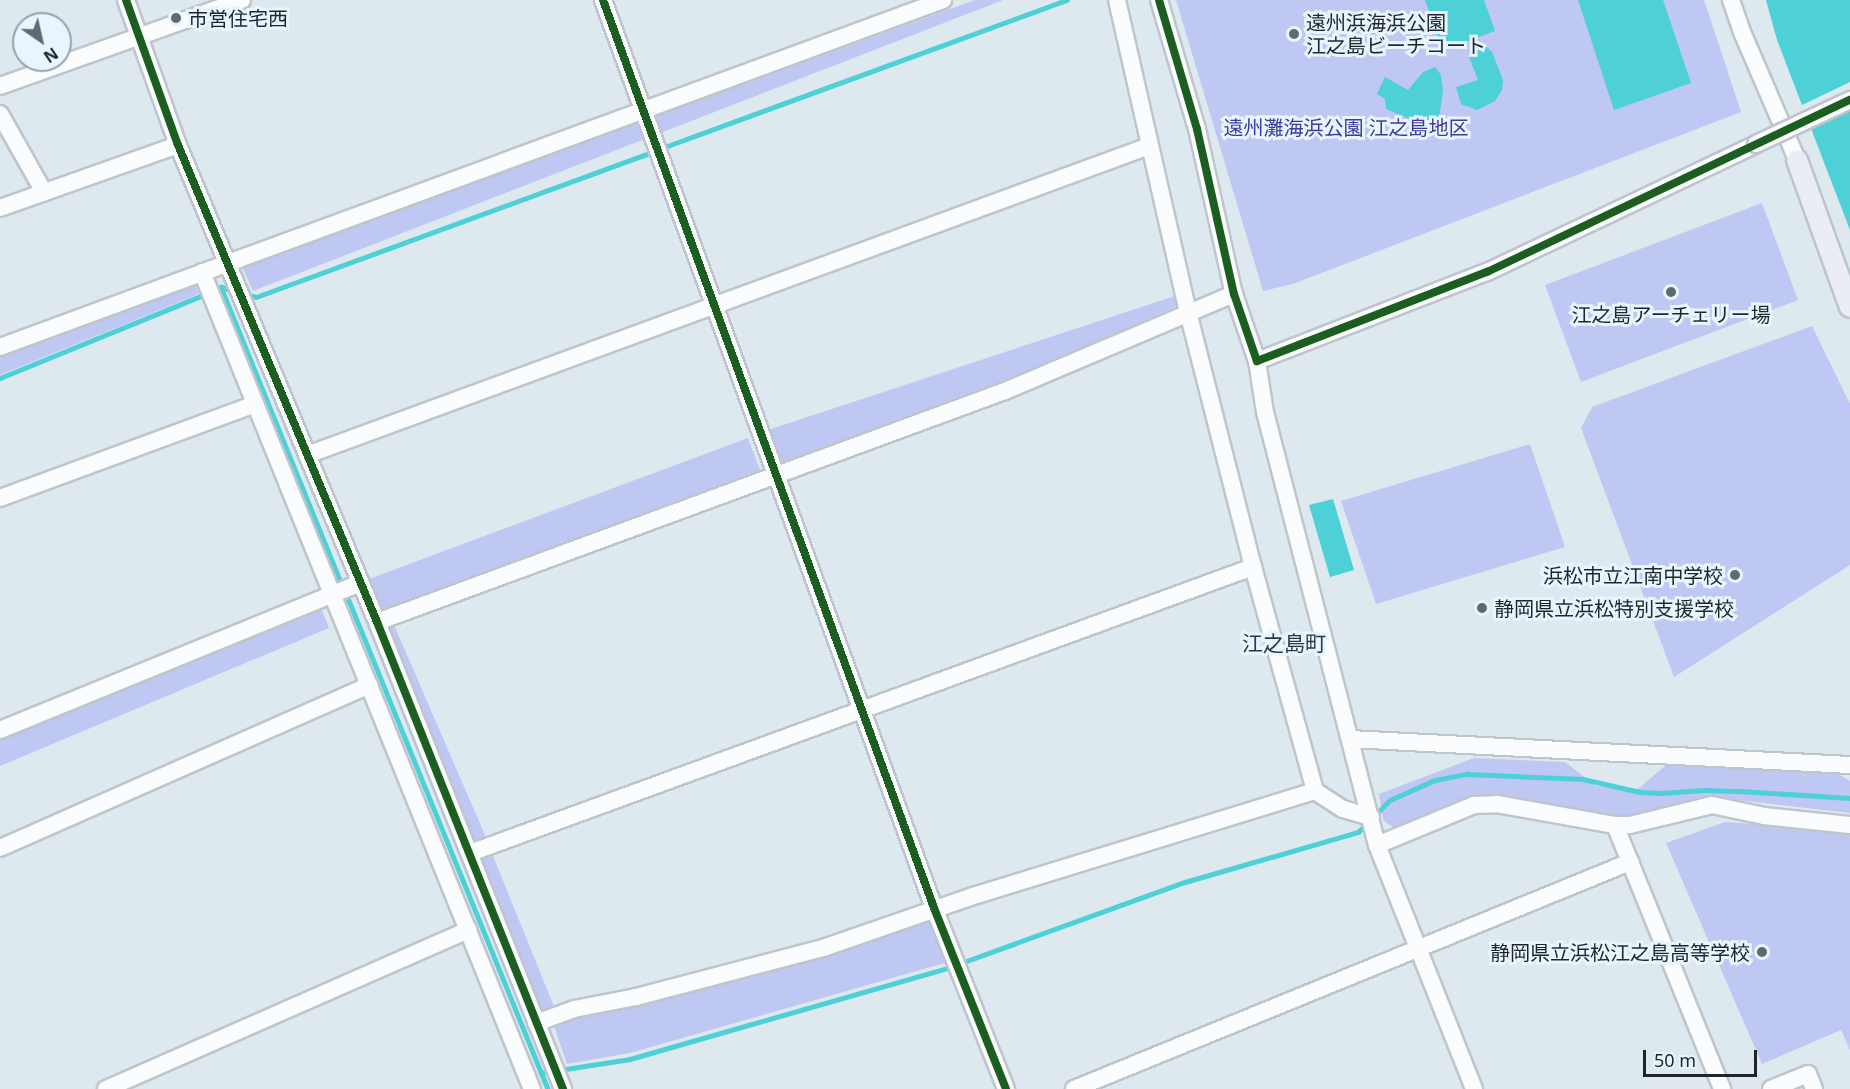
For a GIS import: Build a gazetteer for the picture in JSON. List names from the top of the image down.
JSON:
{
  "districts": ["江之島町"],
  "parks": ["遠州灘海浜公園 江之島地区"],
  "places": [
    "市営住宅西",
    "遠州浜海浜公園 江之島ビーチコート",
    "江之島アーチェリー場",
    "浜松市立江南中学校",
    "静岡県立浜松特別支援学校",
    "静岡県立浜松江之島高等学校"
  ],
  "scale_bar": "50 m",
  "north": "bottom right"
}
